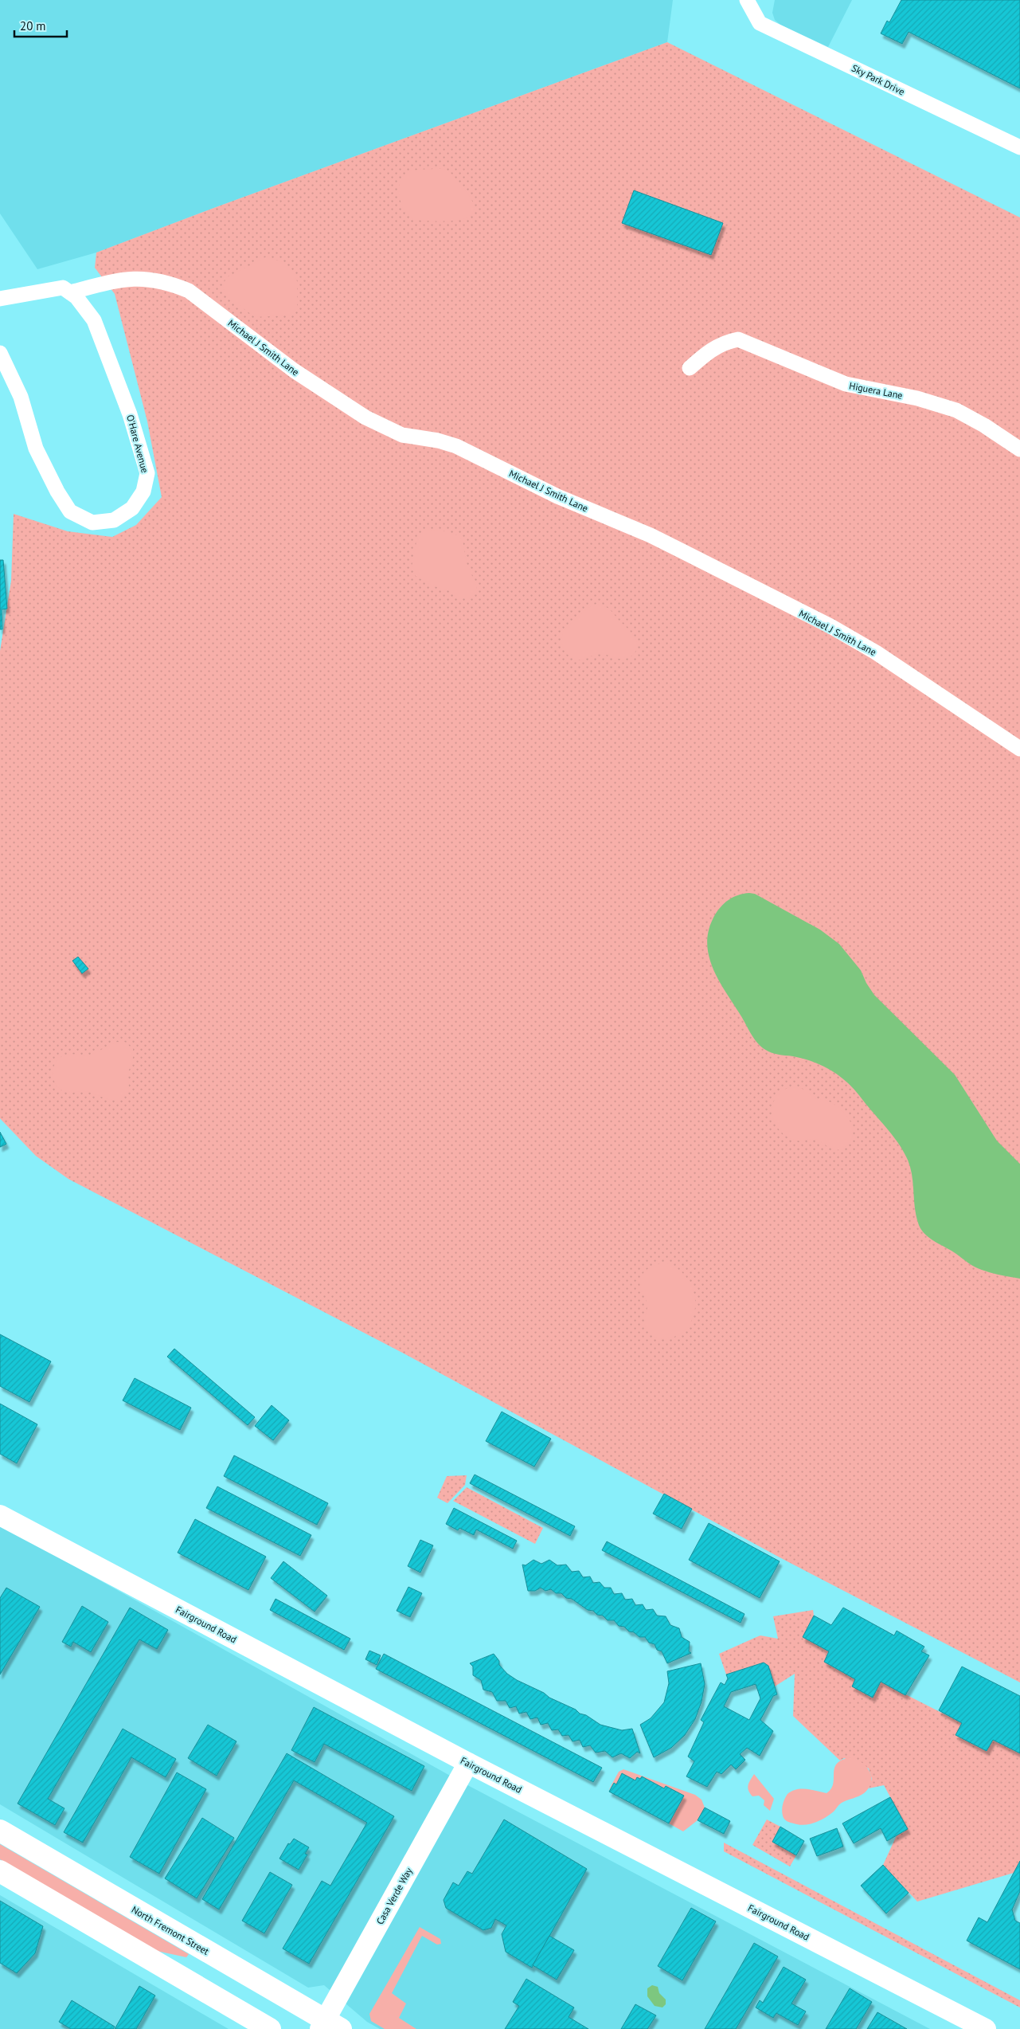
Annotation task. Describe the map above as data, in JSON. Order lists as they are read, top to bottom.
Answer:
{
  "streets": {
    "main road": ["North Fremont Street"],
    "street": [
      "Sky Park Drive",
      "Michael J Smith Lane",
      "Higuera Lane",
      "O'Hare Avenue",
      "Fairground Road",
      "Casa Verde Way"
    ]
  },
  "crossings": [
    ["Michael J Smith Lane", "O'Hare Avenue"],
    ["Fairground Road", "Casa Verde Way"],
    ["Casa Verde Way", "North Fremont Street"]
  ],
  "scale_bar": "20 m"
}
